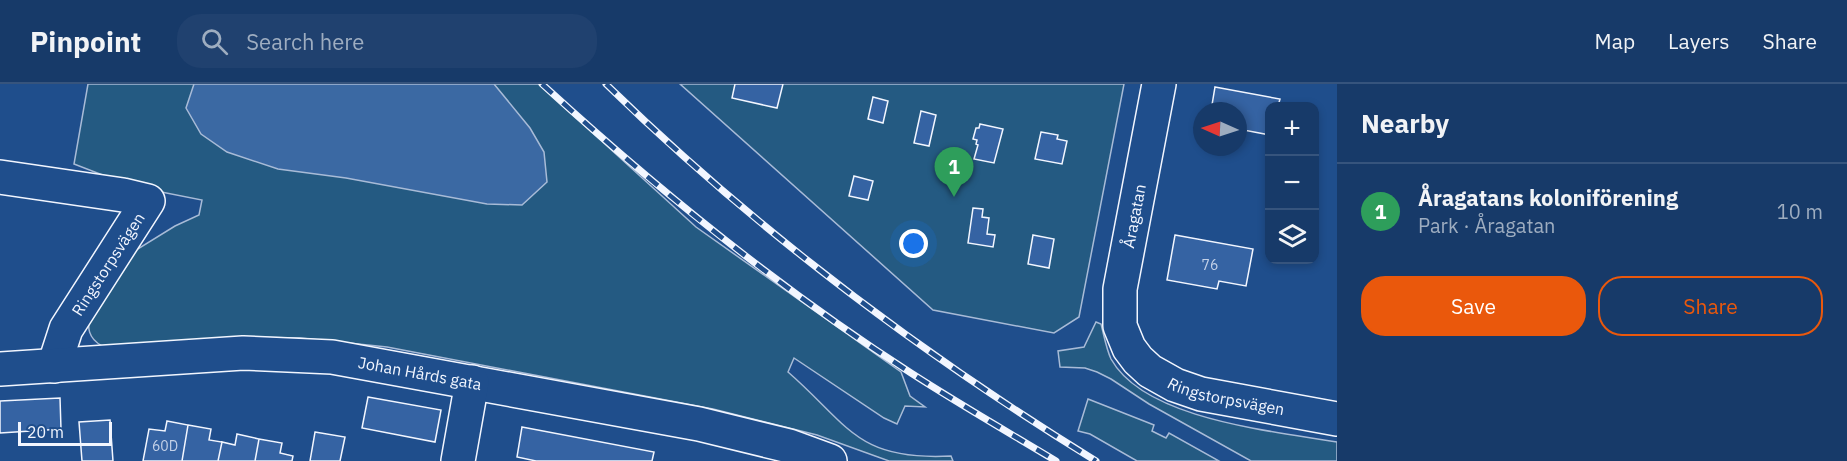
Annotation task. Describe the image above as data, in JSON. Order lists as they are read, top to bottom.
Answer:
{
  "streets": {
    "street": ["Åragatan", "Ringstorpsvägen", "Johan Hårds gata"]
  },
  "crossings": [
    ["Åragatan", "Ringstorpsvägen"],
    ["Ringstorpsvägen", "Johan Hårds gata"]
  ],
  "house_numbers": ["76", "60D"],
  "scale_bar": "20 m",
  "north": "left",
  "page": {
    "header": "Pinpoint",
    "search": "Search here",
    "nav": ["Map", "Layers", "Share"],
    "heading": "Nearby",
    "map_buttons": ["+", "−"],
    "pins": "1",
    "list": [
      {
        "mark": "1",
        "name": "Åragatans koloniförening",
        "note": "Park · Åragatan",
        "value": "10 m"
      }
    ],
    "buttons": ["Save", "Share"],
    "scale": "20 m"
  }
}
